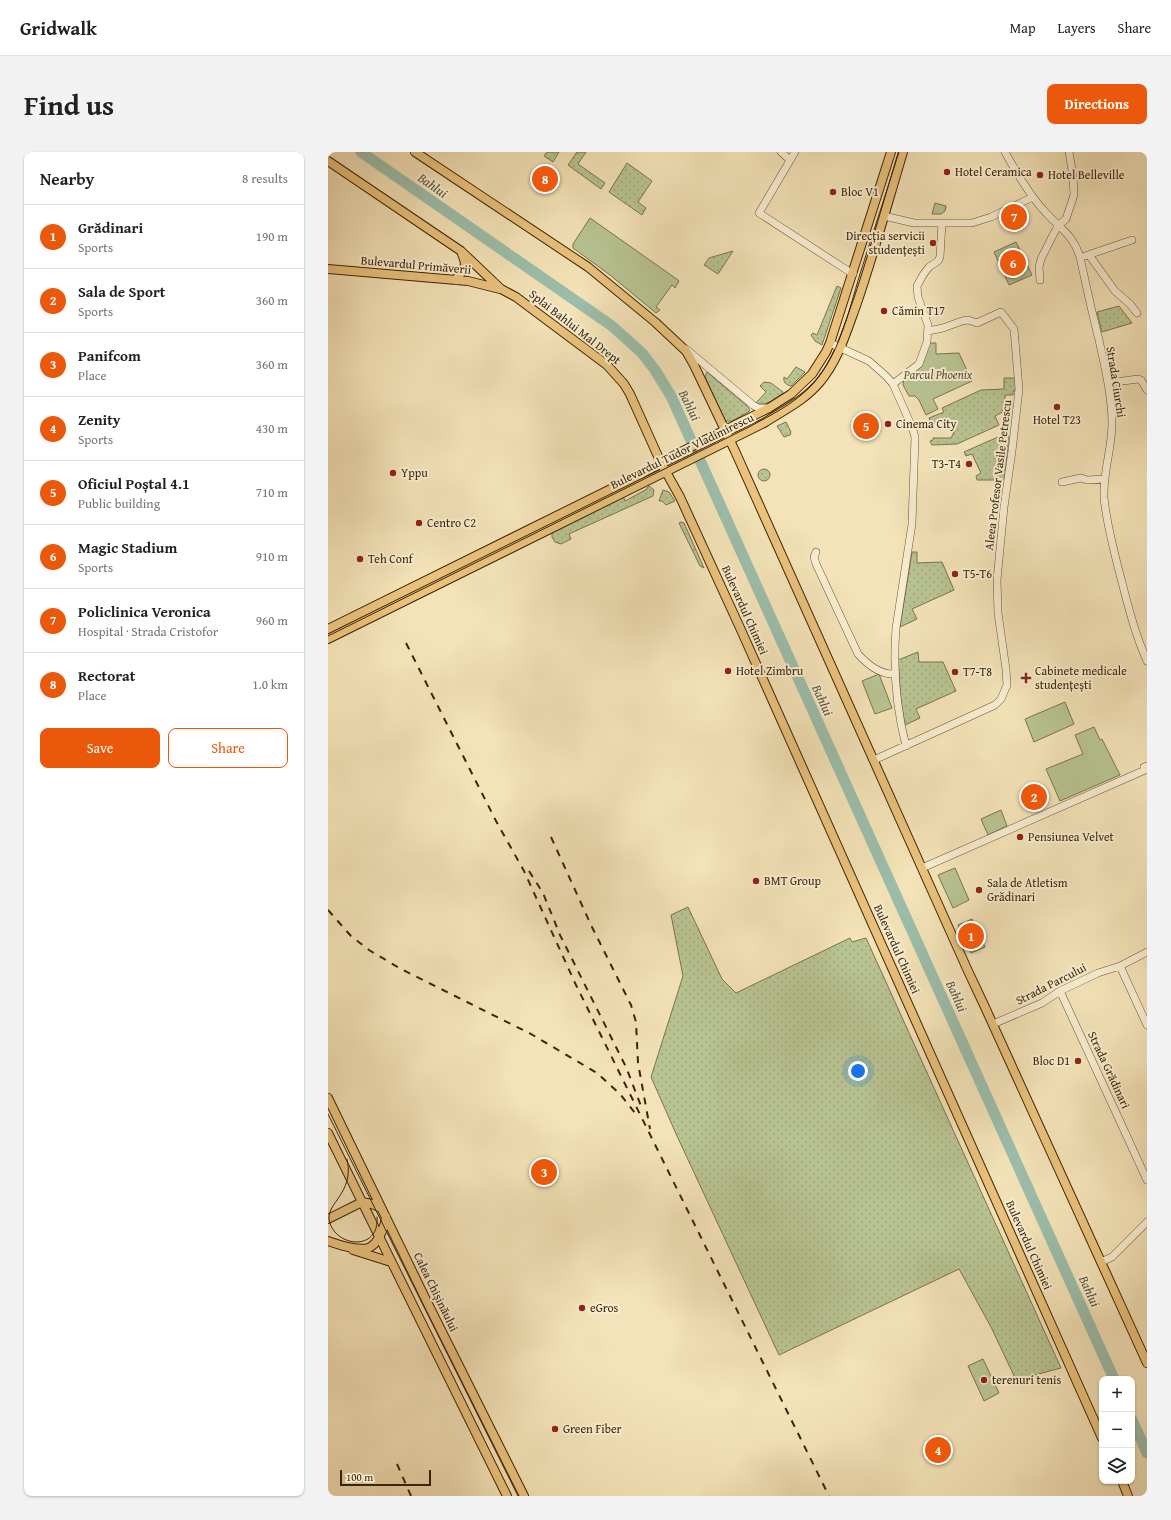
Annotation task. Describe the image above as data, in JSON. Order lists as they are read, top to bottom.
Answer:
{
  "streets": {
    "main road": [
      "Bulevardul Primăverii",
      "Splai Bahlui Mal Drept",
      "Bulevardul Tudor Vladimirescu",
      "Bulevardul Chimiei",
      "Calea Chișinăului"
    ],
    "street": [
      "Strada Ciurchi",
      "Aleea Profesor Vasile Petrescu",
      "Strada Parcului",
      "Strada Grădinari"
    ]
  },
  "crossings": [
    ["Bulevardul Primăverii", "Splai Bahlui Mal Drept"],
    ["Splai Bahlui Mal Drept", "Bulevardul Tudor Vladimirescu"],
    ["Splai Bahlui Mal Drept", "Bulevardul Chimiei"],
    ["Bulevardul Tudor Vladimirescu", "Bulevardul Chimiei"],
    ["Strada Parcului", "Strada Grădinari"]
  ],
  "water": ["Bahlui"],
  "parks": ["Parcul Phoenix"],
  "places": {
    "other": [
      "Hotel Ceramica",
      "Hotel Belleville",
      "Bloc V1",
      "Direcția servicii studențești",
      "Cămin T17",
      "Hotel T23",
      "Cinema City",
      "T3-T4",
      "Yppu",
      "Centro C2",
      "Teh Conf",
      "T5-T6",
      "Hotel Zimbru",
      "T7-T8",
      "Pensiunea Velvet",
      "BMT Group",
      "Sala de Atletism Grădinari",
      "Bloc D1",
      "eGros",
      "terenuri tenis",
      "Green Fiber"
    ],
    "health": ["Cabinete medicale studențești"]
  },
  "scale_bar": "100 m",
  "page": {
    "header": "Gridwalk",
    "nav": ["Map", "Layers", "Share"],
    "title": "Find us",
    "buttons": [
      "Directions",
      ["Save", "Share"]
    ],
    "heading": ["Nearby", "8 results"],
    "pins": [
      "8",
      "7",
      "6",
      "5",
      "2",
      "1",
      "3",
      "4"
    ],
    "list": [
      {
        "mark": "1",
        "name": "Grădinari",
        "note": "Sports",
        "value": "190 m"
      },
      {
        "mark": "2",
        "name": "Sala de Sport",
        "note": "Sports",
        "value": "360 m"
      },
      {
        "mark": "3",
        "name": "Panifcom",
        "note": "Place",
        "value": "360 m"
      },
      {
        "mark": "4",
        "name": "Zenity",
        "note": "Sports",
        "value": "430 m"
      },
      {
        "mark": "5",
        "name": "Oficiul Poștal 4.1",
        "note": "Public building",
        "value": "710 m"
      },
      {
        "mark": "6",
        "name": "Magic Stadium",
        "note": "Sports",
        "value": "910 m"
      },
      {
        "mark": "7",
        "name": "Policlinica Veronica",
        "note": "Hospital · Strada Cristofor",
        "value": "960 m"
      },
      {
        "mark": "8",
        "name": "Rectorat",
        "note": "Place",
        "value": "1.0 km"
      }
    ],
    "map_buttons": ["+", "−"],
    "scale": "100 m"
  }
}
